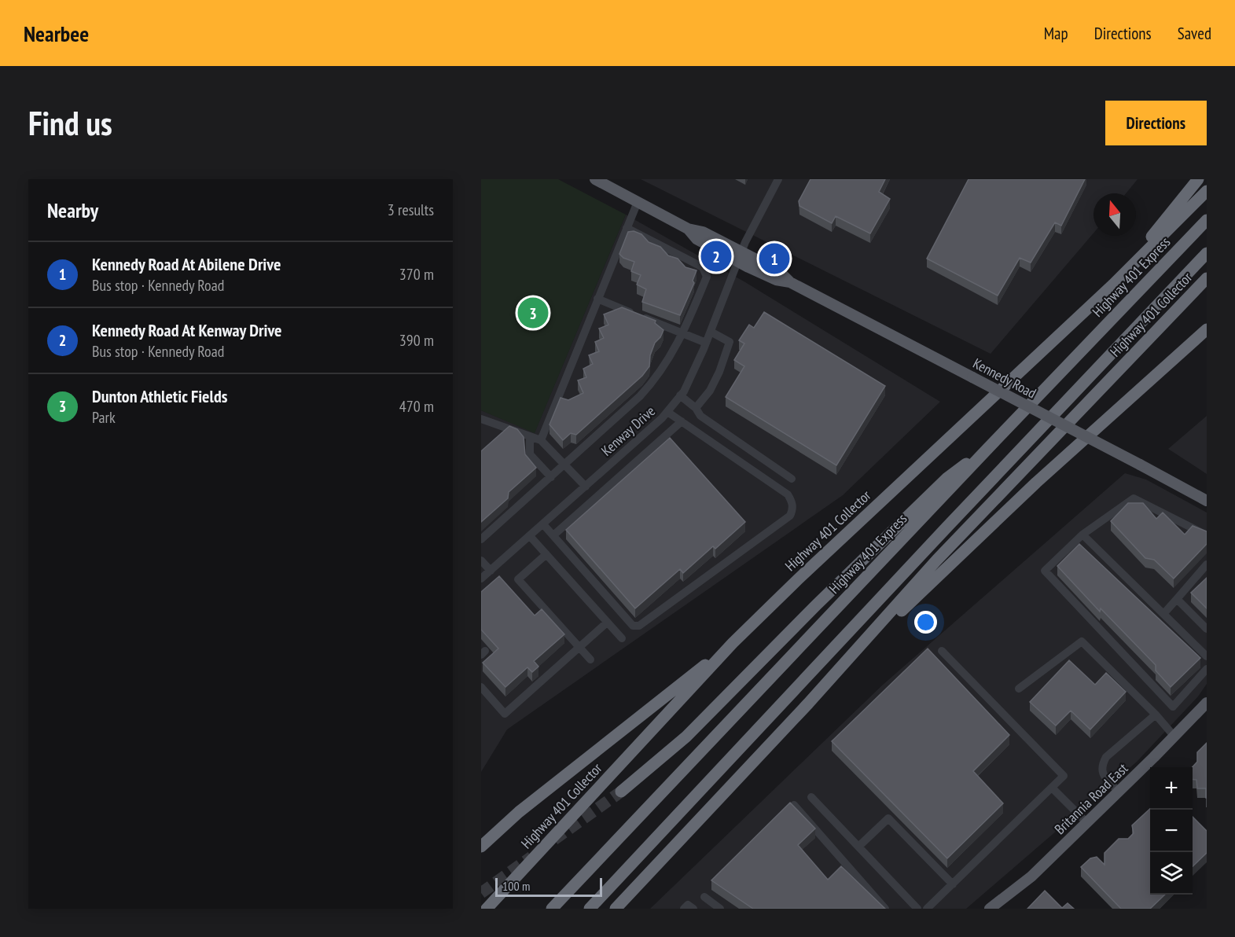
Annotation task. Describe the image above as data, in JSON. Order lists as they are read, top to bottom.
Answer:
{
  "streets": {
    "highway": ["Highway 401 Express", "Highway 401 Collector"],
    "main road": ["Kennedy Road", "Britannia Road East"],
    "street": ["Kenway Drive"]
  },
  "crossings": [
    ["Kennedy Road", "Kenway Drive"]
  ],
  "scale_bar": "100 m",
  "north": "top",
  "page": {
    "header": "Nearbee",
    "nav": ["Map", "Directions", "Saved"],
    "buttons": "Directions",
    "title": "Find us",
    "heading": ["Nearby", "3 results"],
    "pins": ["2", "1", "3"],
    "list": [
      {
        "mark": "1",
        "name": "Kennedy Road At Abilene Drive",
        "note": "Bus stop · Kennedy Road",
        "value": "370 m"
      },
      {
        "mark": "2",
        "name": "Kennedy Road At Kenway Drive",
        "note": "Bus stop · Kennedy Road",
        "value": "390 m"
      },
      {
        "mark": "3",
        "name": "Dunton Athletic Fields",
        "note": "Park",
        "value": "470 m"
      }
    ],
    "map_buttons": ["+", "−"],
    "scale": "100 m"
  }
}
